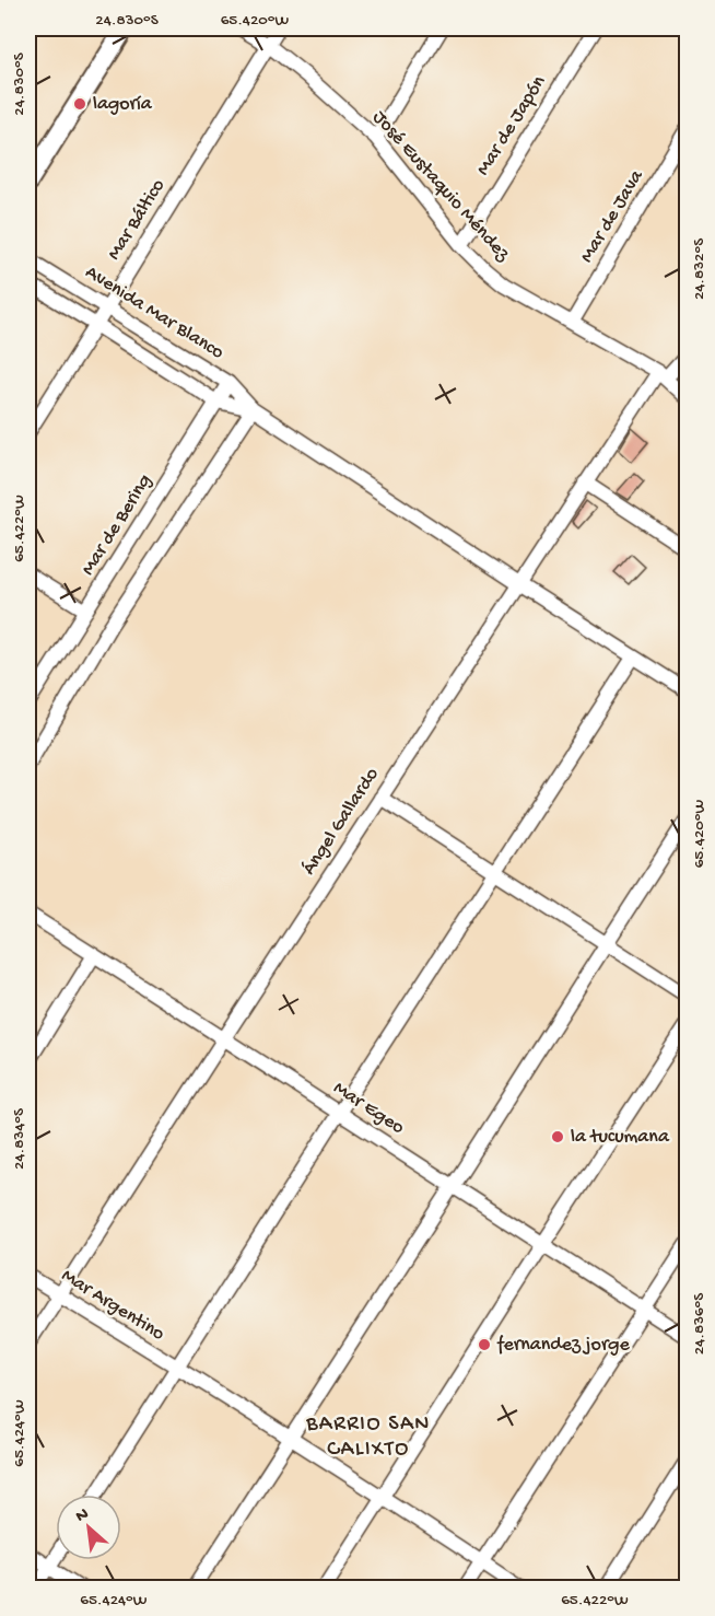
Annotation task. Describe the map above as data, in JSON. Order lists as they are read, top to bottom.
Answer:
{
  "streets": {
    "street": [
      "Mar de Japón",
      "José Eustaquio Méndez",
      "Mar de Java",
      "Mar Báltico",
      "Avenida Mar Blanco",
      "Mar de Bering",
      "Ángel Gallardo",
      "Mar Egeo",
      "Mar Argentino"
    ]
  },
  "crossings": [
    ["Mar de Japón", "José Eustaquio Méndez"],
    ["José Eustaquio Méndez", "Mar de Java"],
    ["José Eustaquio Méndez", "Mar Báltico"],
    ["José Eustaquio Méndez", "Ángel Gallardo"],
    ["Mar Báltico", "Avenida Mar Blanco"],
    ["Avenida Mar Blanco", "Mar de Bering"],
    ["Ángel Gallardo", "Mar Egeo"],
    ["Ángel Gallardo", "Mar Argentino"]
  ],
  "districts": ["BARRIO SAN CALIXTO"],
  "places": ["lagoría", "la tucumana", "fernandez jorge"],
  "north": "top left",
  "coordinates": [
    "24.830°S",
    "65.420°W",
    "24.832°S",
    "65.422°W",
    "24.834°S",
    "24.836°S",
    "65.424°W"
  ]
}
